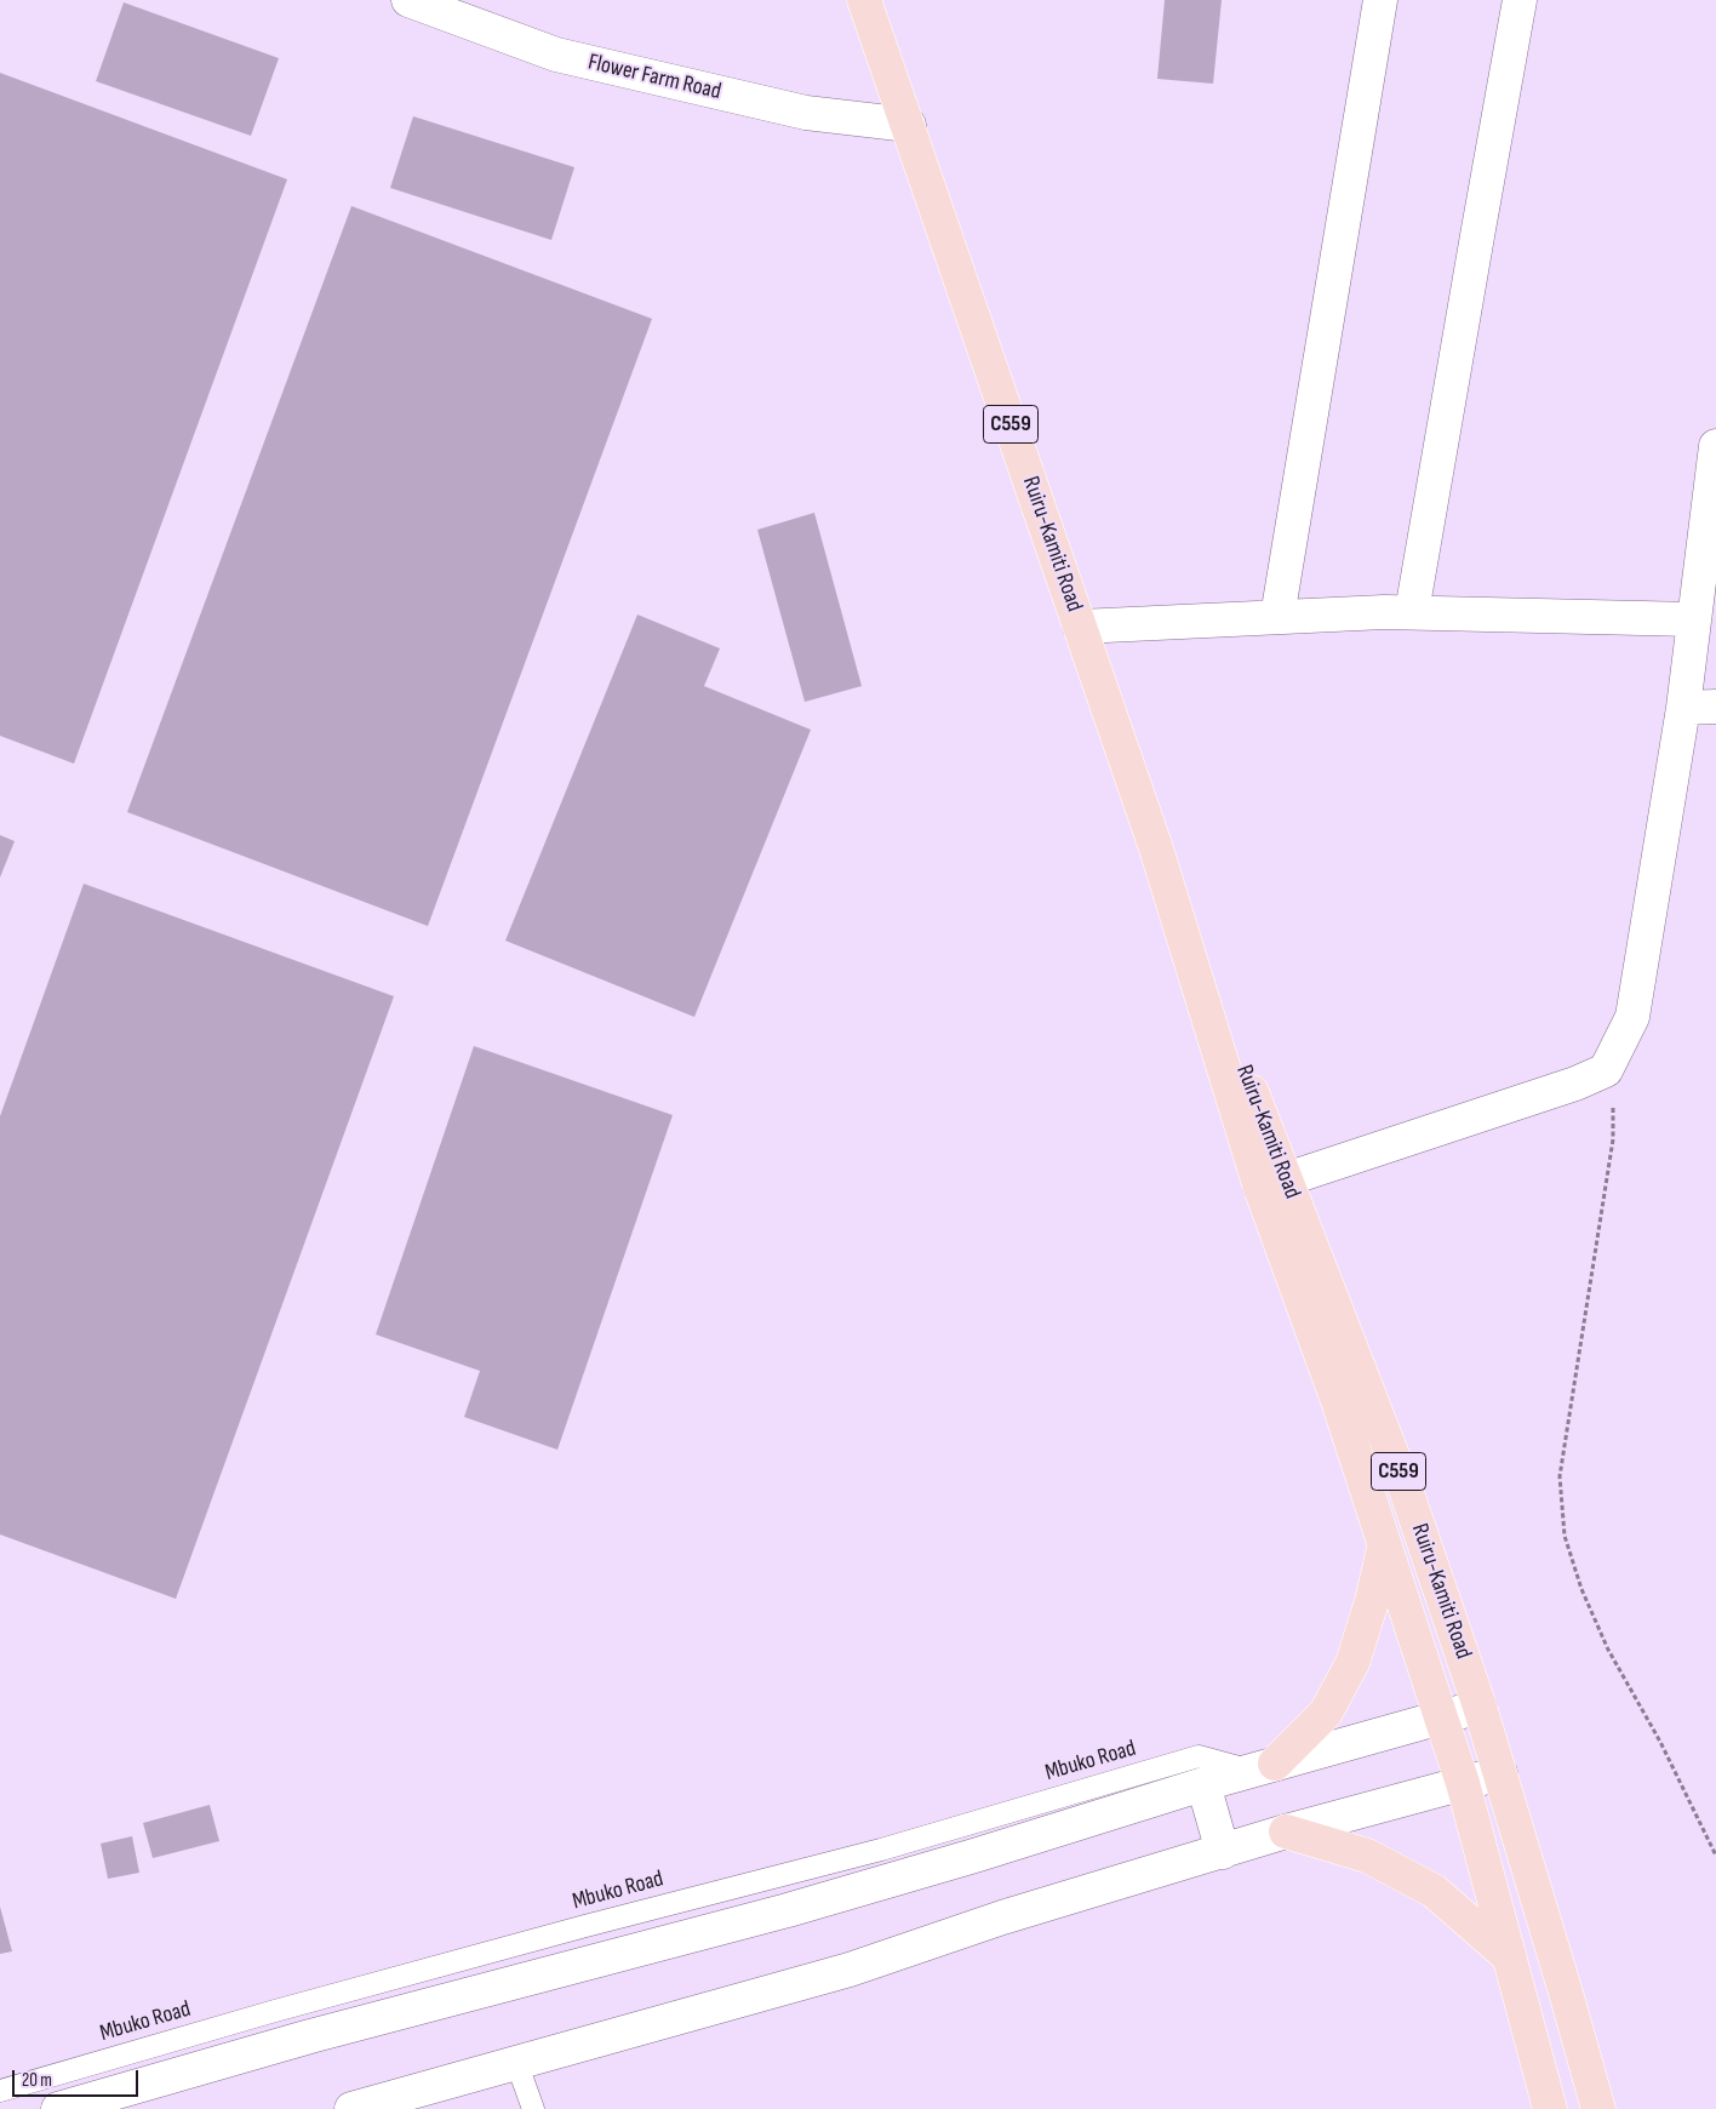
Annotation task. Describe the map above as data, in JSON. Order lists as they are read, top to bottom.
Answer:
{
  "streets": {
    "main road": ["C559", "Ruiru-Kamiti Road"],
    "street": ["Flower Farm Road"],
    "lane": ["Mbuko Road"]
  },
  "crossings": [
    ["Flower Farm Road", "Ruiru-Kamiti Road"]
  ],
  "scale_bar": "20 m"
}
